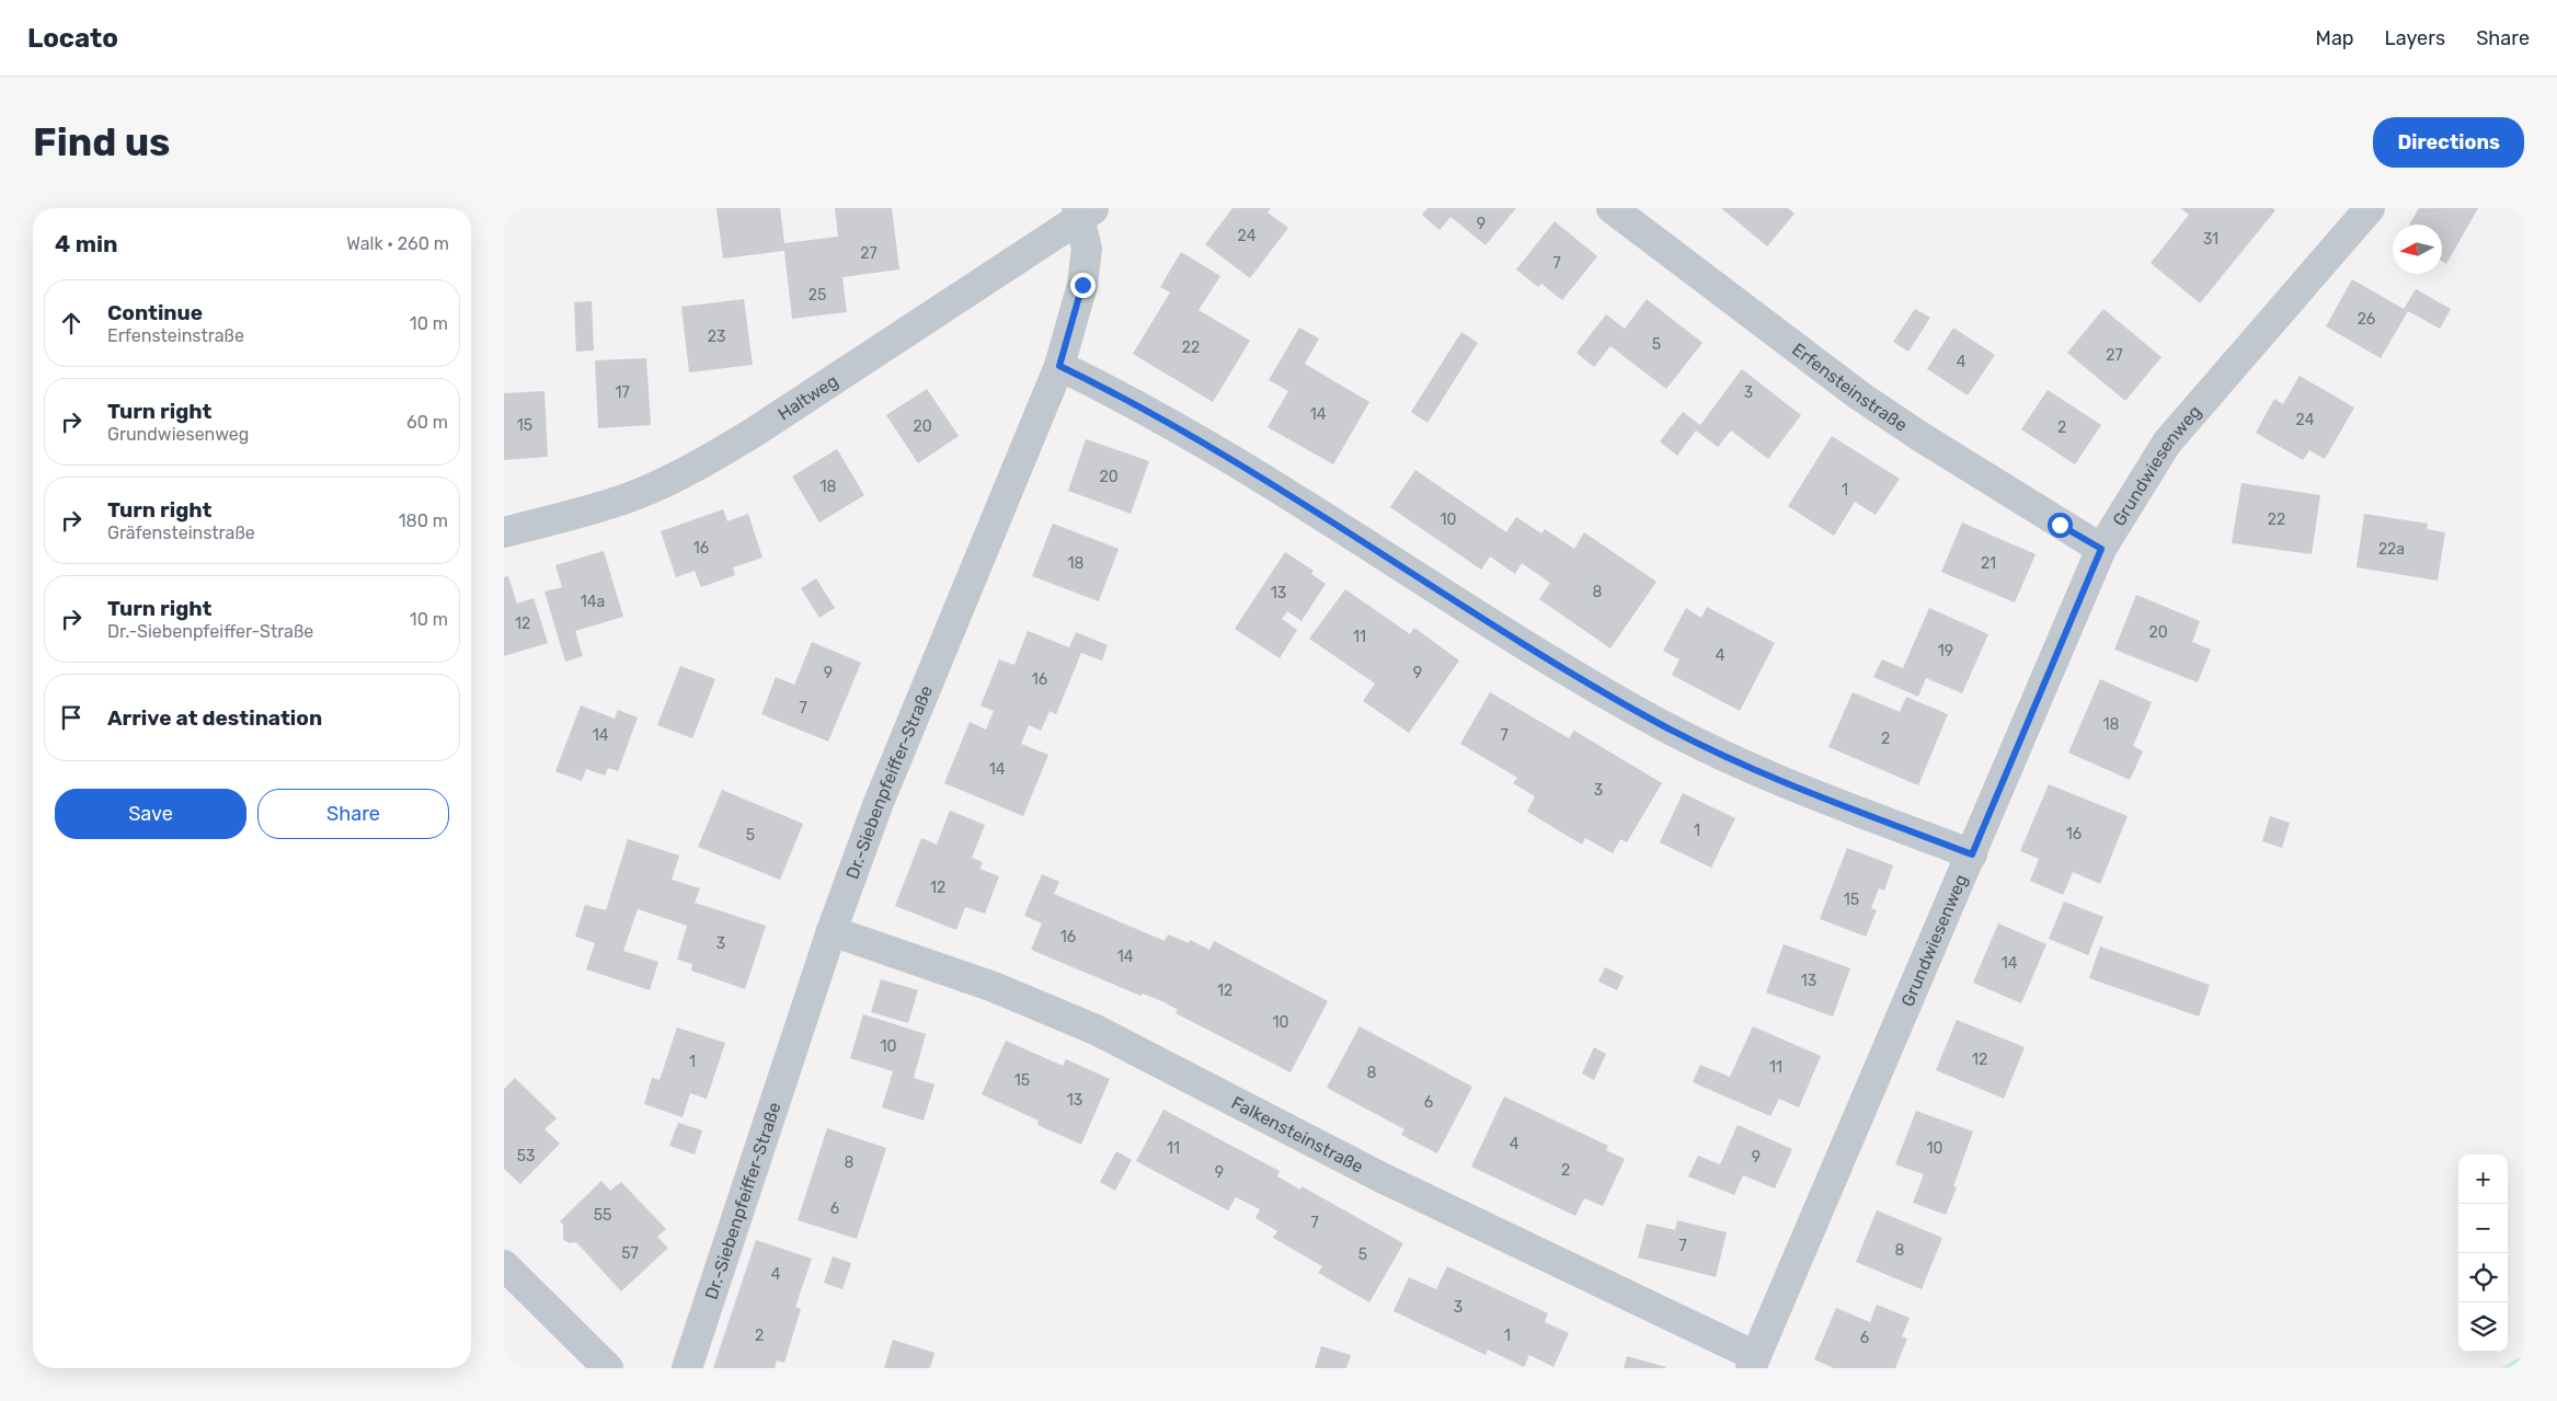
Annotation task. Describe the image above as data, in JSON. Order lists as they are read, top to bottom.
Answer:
{
  "streets": {
    "street": [
      "Erfensteinstraße",
      "Haltweg",
      "Grundwiesenweg",
      "Dr.-Siebenpfeiffer-Straße",
      "Falkensteinstraße"
    ]
  },
  "crossings": [
    ["Erfensteinstraße", "Grundwiesenweg"],
    ["Haltweg", "Dr.-Siebenpfeiffer-Straße"],
    ["Grundwiesenweg", "Falkensteinstraße"],
    ["Dr.-Siebenpfeiffer-Straße", "Falkensteinstraße"]
  ],
  "house_numbers": [
    "9",
    "24",
    "31",
    "27",
    "7",
    "25",
    "26",
    "23",
    "5",
    "22",
    "27",
    "4",
    "17",
    "3",
    "14",
    "24",
    "15",
    "20",
    "2",
    "20",
    "18",
    "1",
    "10",
    "22",
    "16",
    "22a",
    "18",
    "21",
    "8",
    "13",
    "14a",
    "12",
    "20",
    "11",
    "19",
    "4",
    "9",
    "9",
    "16",
    "7",
    "18",
    "14",
    "7",
    "2",
    "14",
    "3",
    "1",
    "16",
    "5",
    "12",
    "15",
    "16",
    "3",
    "14",
    "14",
    "13",
    "12",
    "10",
    "10",
    "12",
    "1",
    "11",
    "8",
    "15",
    "13",
    "6",
    "4",
    "11",
    "10",
    "53",
    "9",
    "8",
    "2",
    "9",
    "6",
    "55",
    "7",
    "7",
    "8",
    "57",
    "5",
    "4",
    "3",
    "2",
    "1",
    "6"
  ],
  "north": "left",
  "page": {
    "header": "Locato",
    "nav": ["Map", "Layers", "Share"],
    "buttons": [
      "Directions",
      ["Save", "Share"]
    ],
    "title": "Find us",
    "heading": ["4 min", "Walk · 260 m"],
    "list": [
      ["Continue", "Erfensteinstraße", "10 m"],
      ["Turn right", "Grundwiesenweg", "60 m"],
      ["Turn right", "Gräfensteinstraße", "180 m"],
      ["Turn right", "Dr.-Siebenpfeiffer-Straße", "10 m"],
      "Arrive at destination"
    ],
    "map_buttons": ["+", "−"]
  }
}
